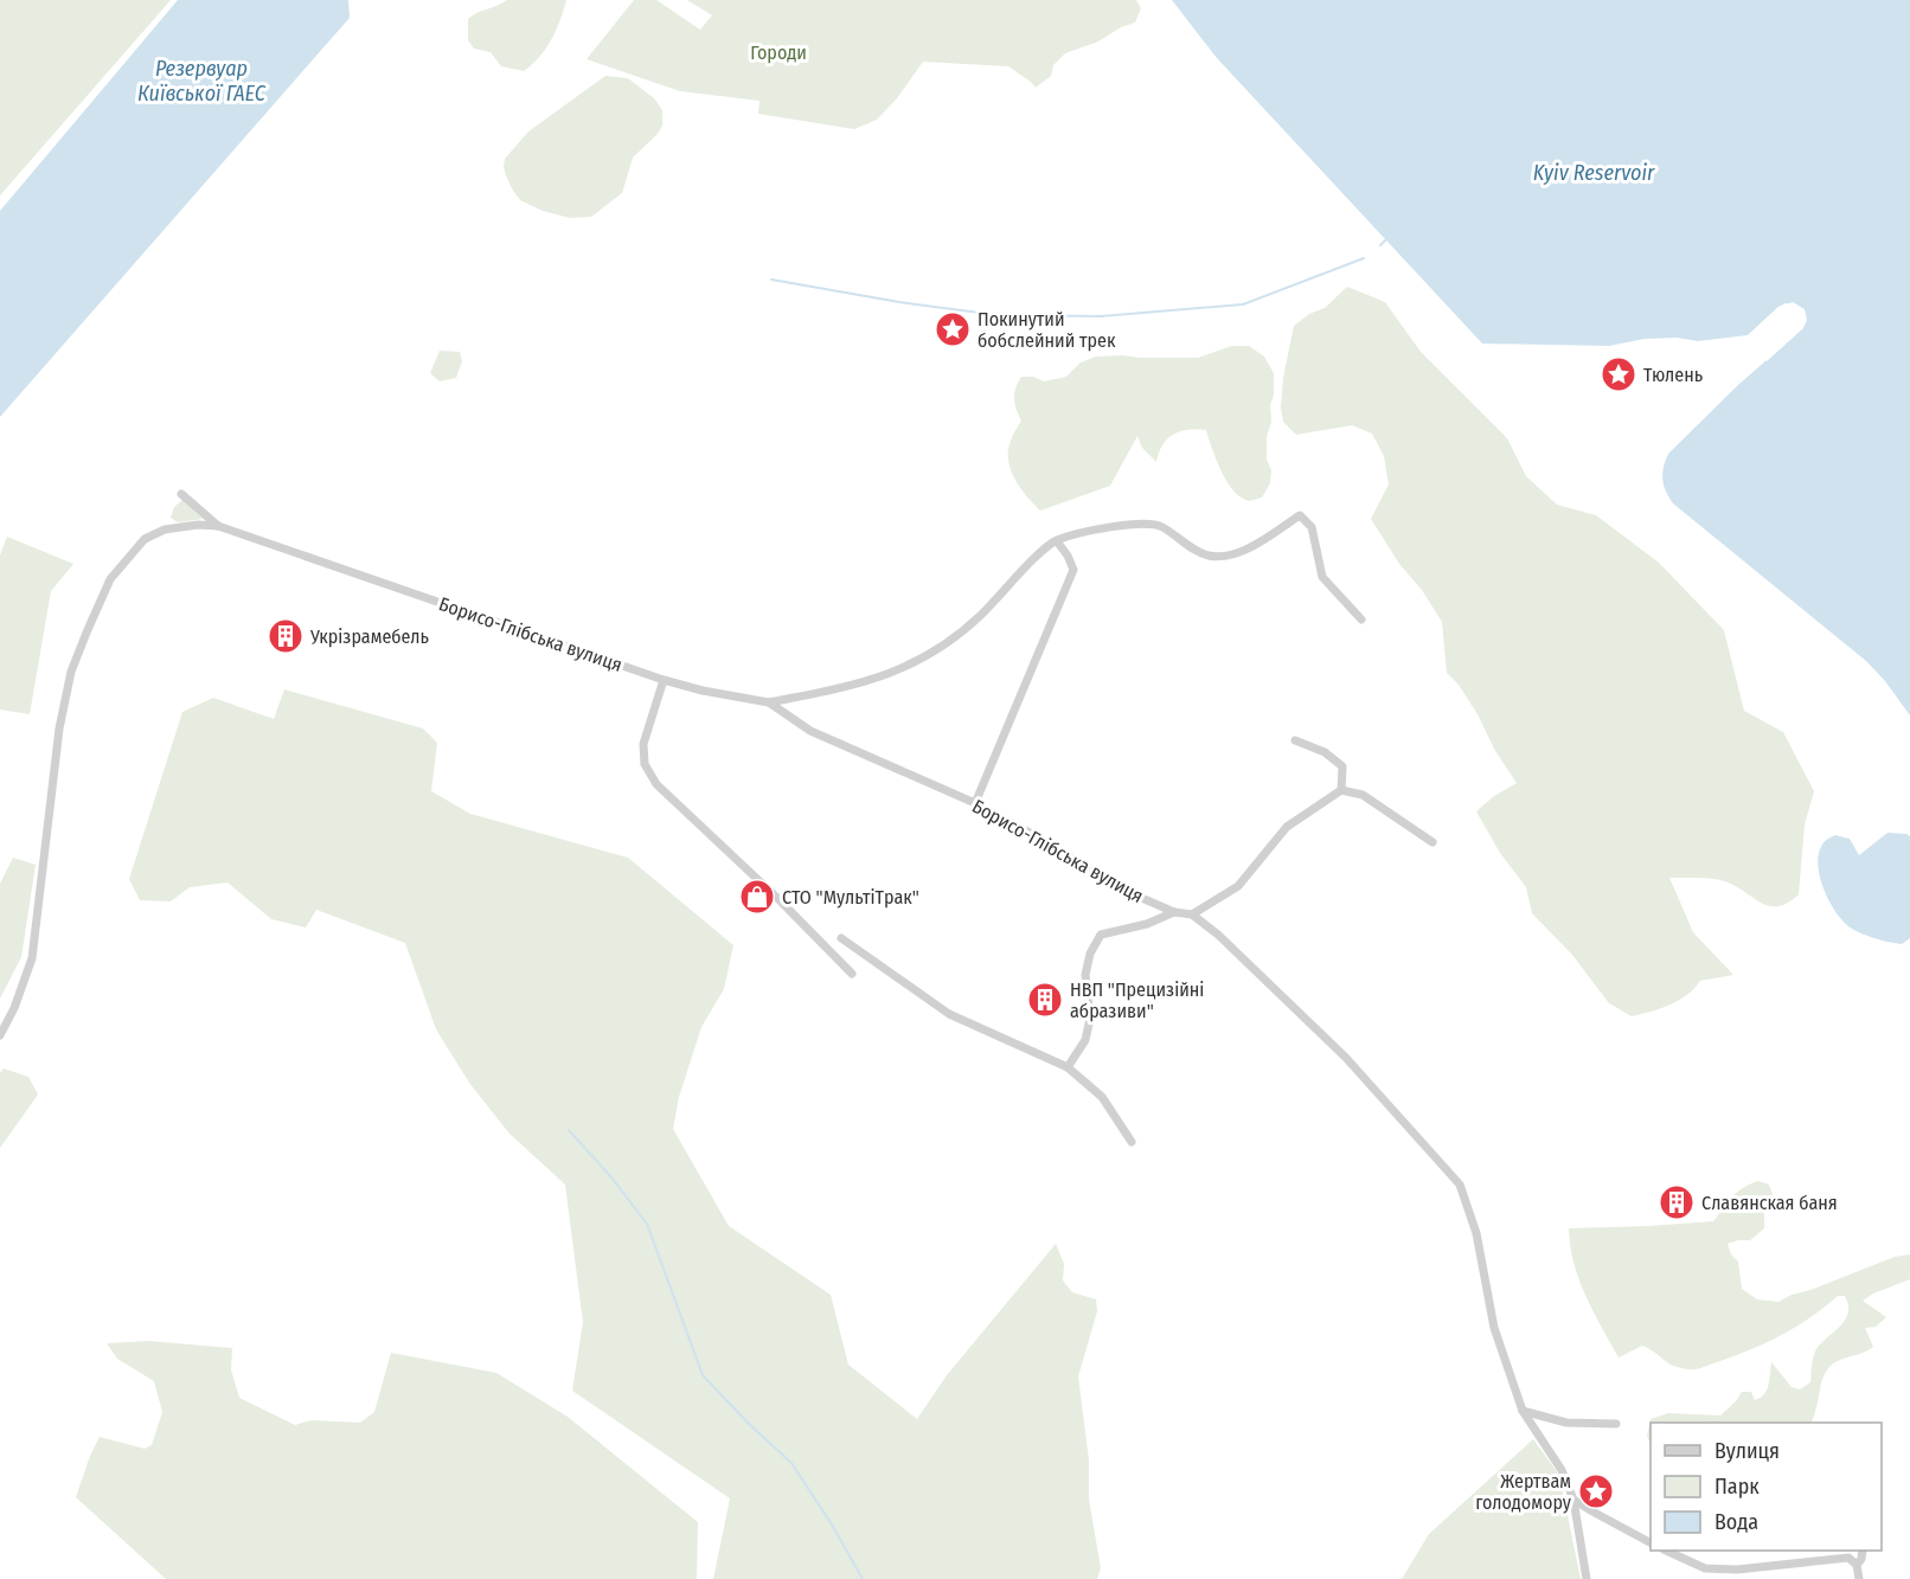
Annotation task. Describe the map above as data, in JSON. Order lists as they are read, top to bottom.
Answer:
{
  "streets": {
    "street": ["Борисо-Глібська вулиця"]
  },
  "water": ["Резервуар Київської ГАЕС", "Kyiv Reservoir"],
  "parks": ["Городи"],
  "places": {
    "place": ["Покинутий бобслейний трек", "Тюлень", "Жертвам голодомору"],
    "building": ["Укрізрамебель", "НВП \"Прецизійні абразиви\"", "Славянская баня"],
    "shop": ["СТО \"МультіТрак\""]
  },
  "legend": ["Вулиця", "Парк", "Вода"]
}
